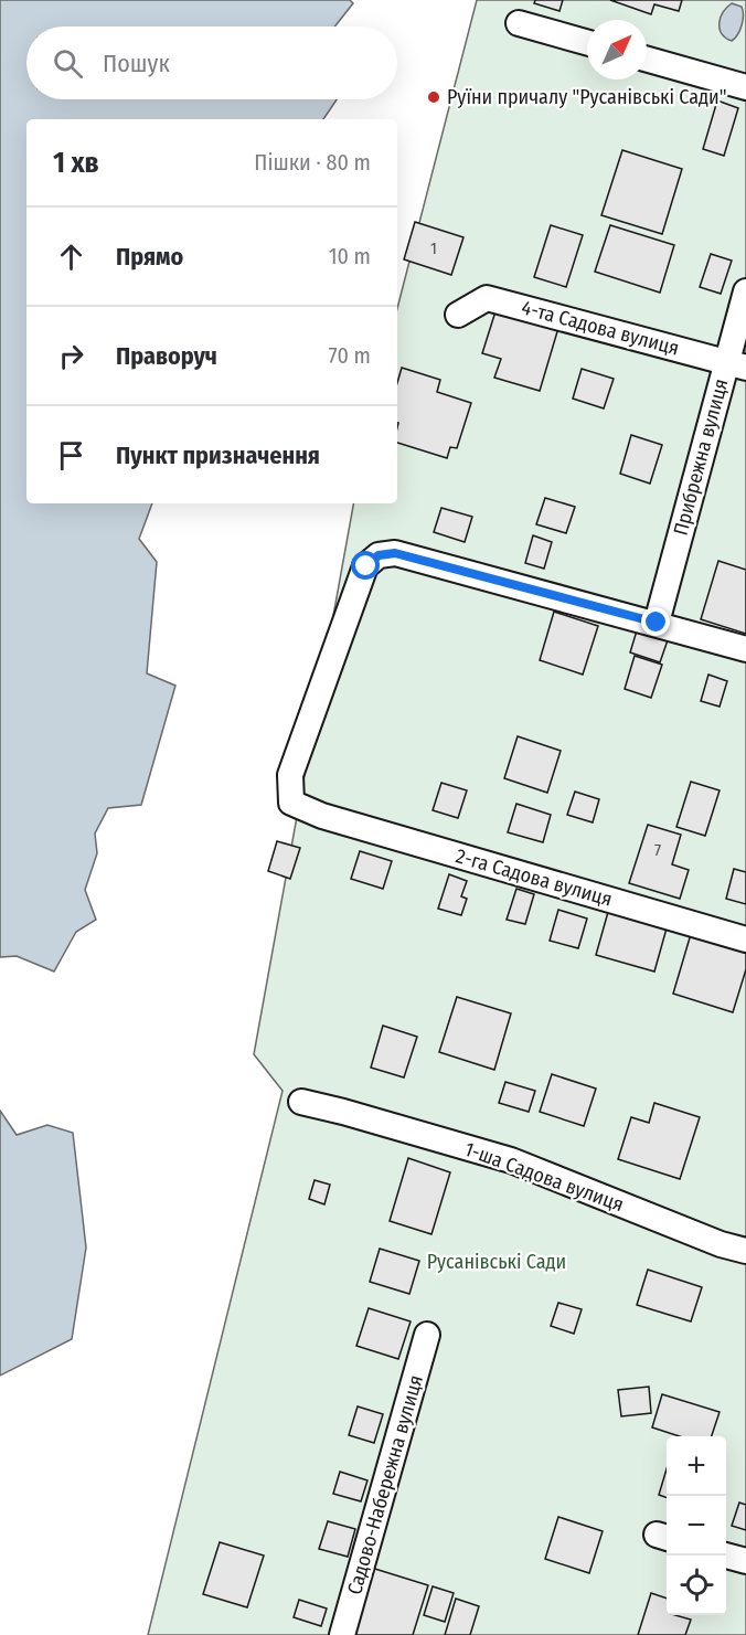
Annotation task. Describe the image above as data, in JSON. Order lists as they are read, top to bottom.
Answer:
{
  "streets": {
    "street": [
      "4-та Садова вулиця",
      "Прибрежна вулиця",
      "2-га Садова вулиця",
      "1-ша Садова вулиця",
      "Садово-Набережна вулиця"
    ]
  },
  "crossings": [
    ["4-та Садова вулиця", "Прибрежна вулиця"],
    ["Прибрежна вулиця", "2-га Садова вулиця"]
  ],
  "parks": ["Русанівські Сади"],
  "places": ["Руїни причалу \"Русанівські Сади\""],
  "house_numbers": ["1", "7"],
  "north": "top right",
  "page": {
    "search": "Пошук",
    "heading": ["1 хв", "Пішки · 80 m"],
    "list": [
      ["Прямо", "10 m"],
      ["Праворуч", "70 m"],
      "Пункт призначення"
    ],
    "map_buttons": ["+", "−"]
  }
}
